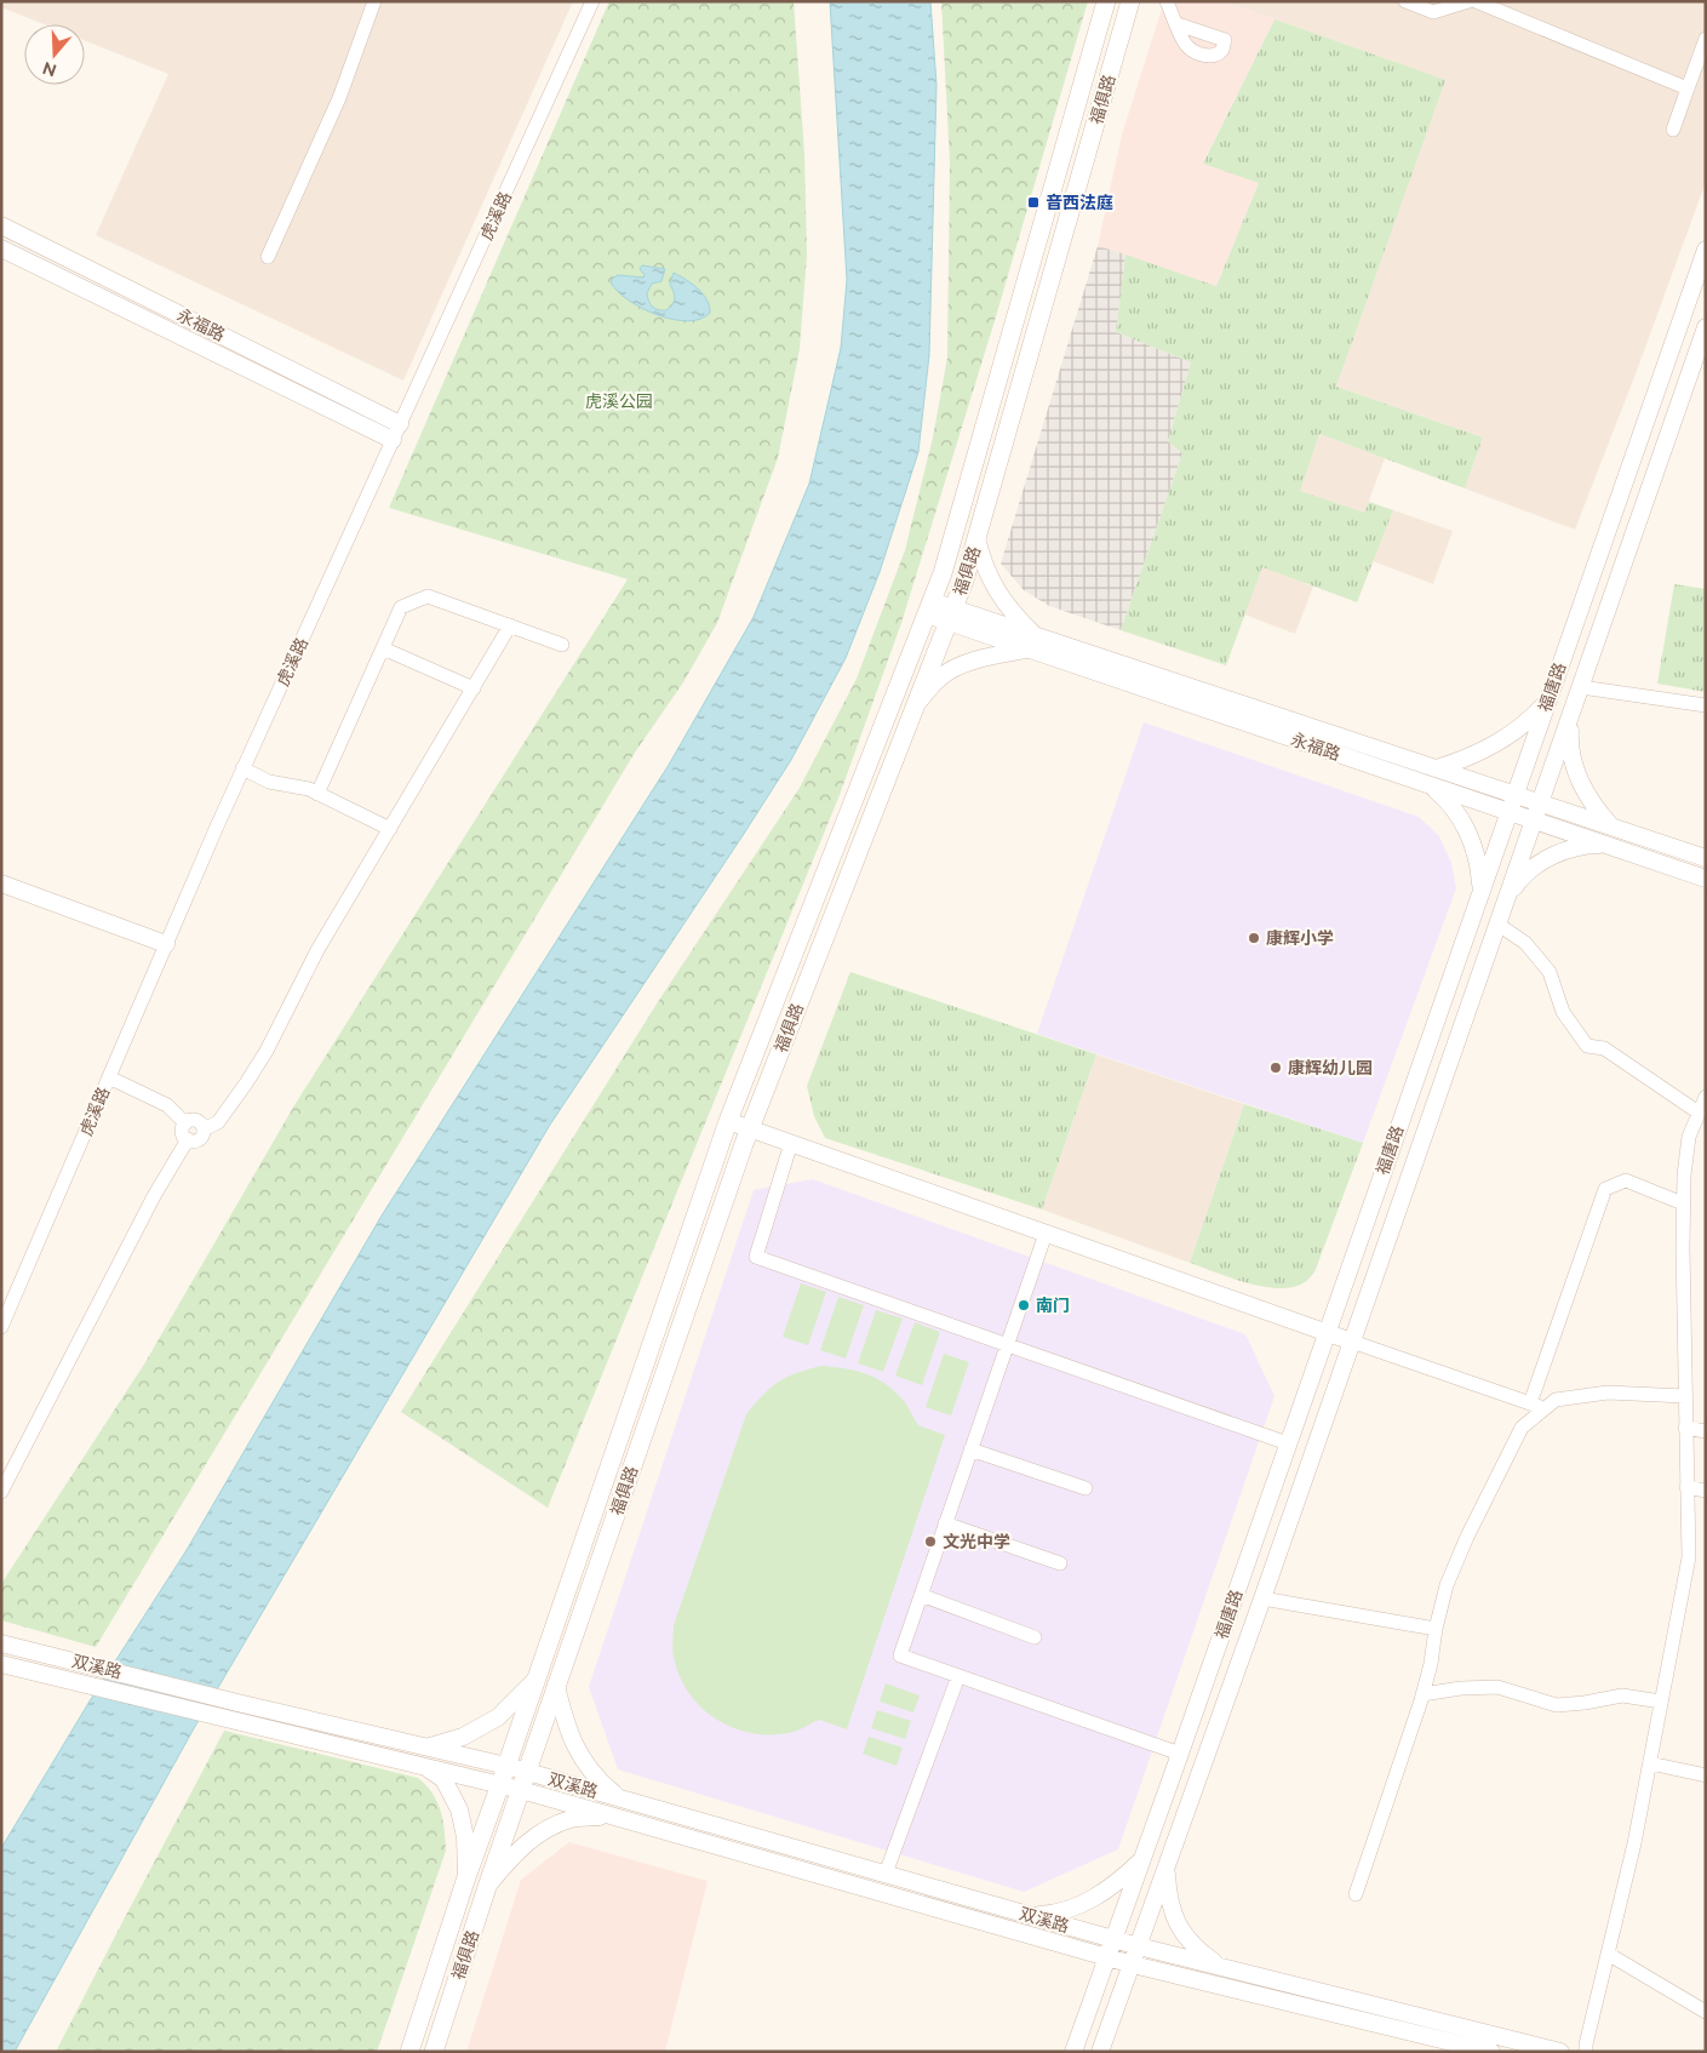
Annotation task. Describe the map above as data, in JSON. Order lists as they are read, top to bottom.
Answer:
{
  "streets": {
    "main road": ["福俱路"],
    "street": [
      "虎溪路",
      "永福路",
      "福唐路",
      "双溪路"
    ]
  },
  "crossings": [
    ["福俱路", "永福路"],
    ["福俱路", "双溪路"],
    ["虎溪路", "永福路"],
    ["永福路", "福唐路"],
    ["福唐路", "双溪路"]
  ],
  "parks": ["虎溪公园"],
  "places": {
    "transit": ["音西法庭"],
    "other": [
      "康辉小学",
      "康辉幼儿园",
      "南门",
      "文光中学"
    ]
  },
  "north": "bottom"
}
